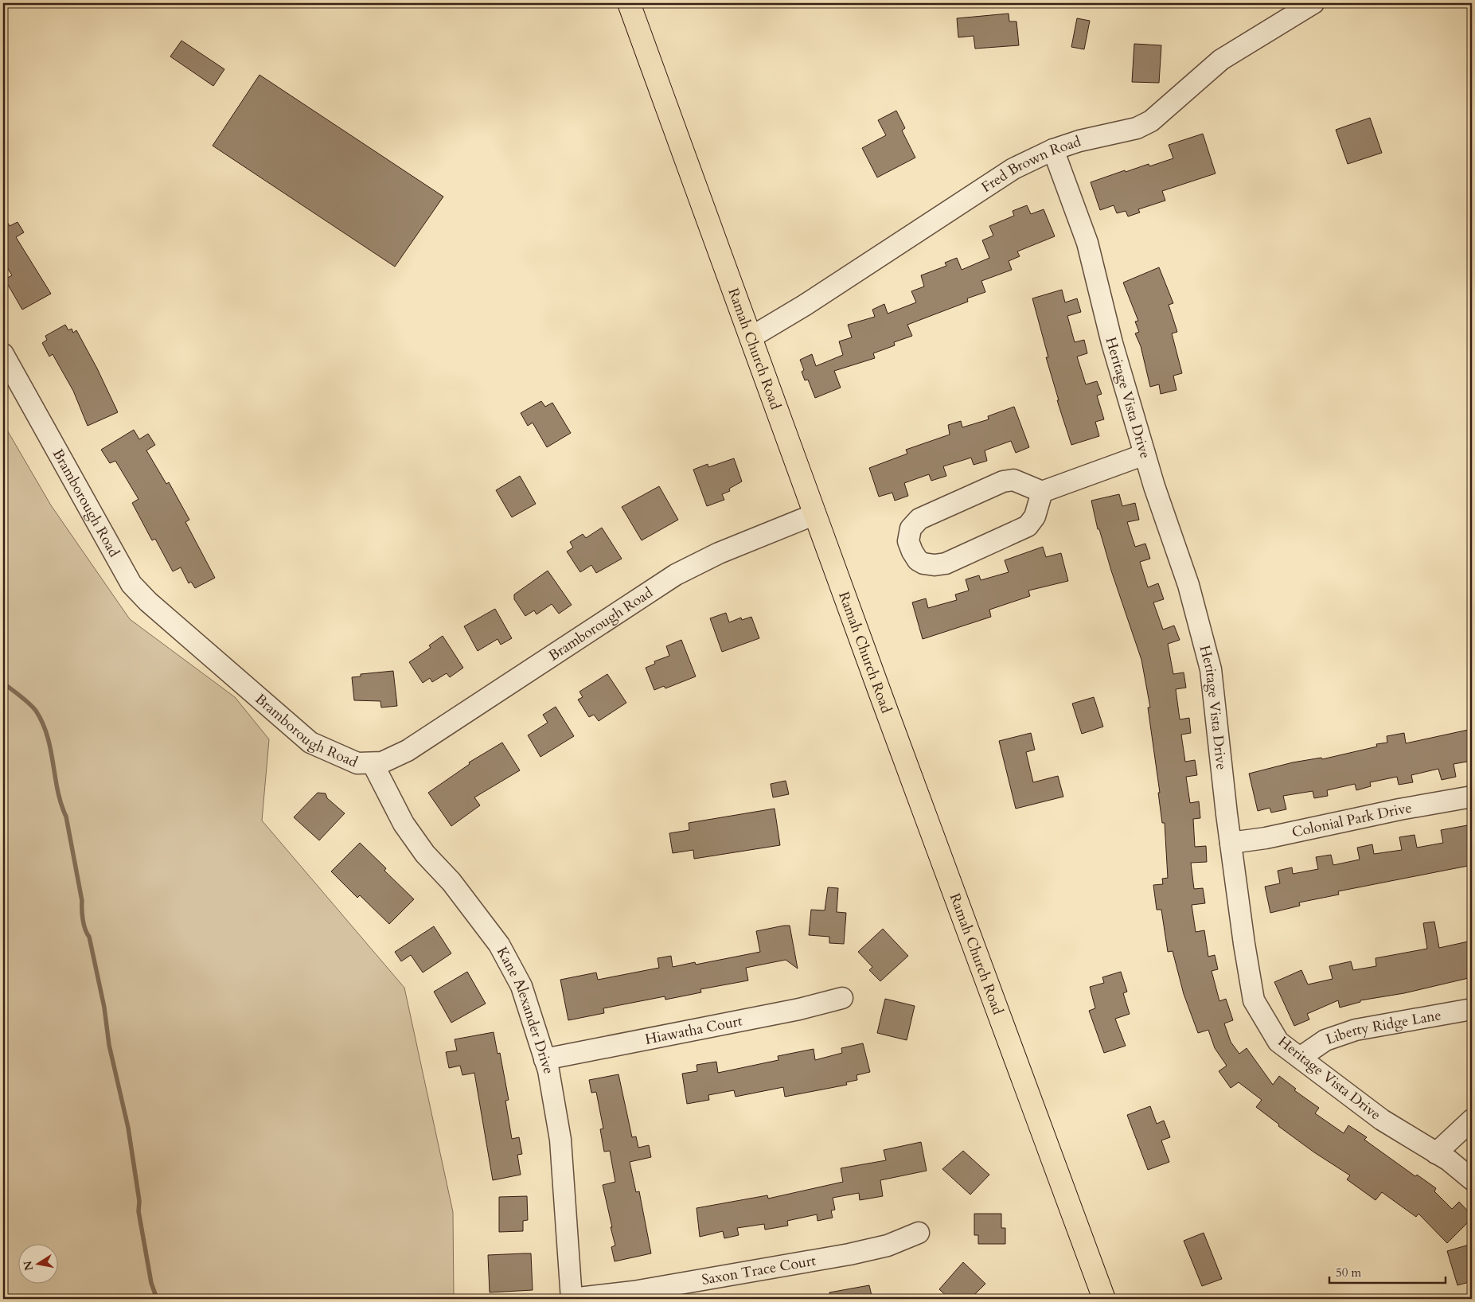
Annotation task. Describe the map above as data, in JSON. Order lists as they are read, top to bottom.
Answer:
{
  "streets": {
    "main road": ["Ramah Church Road"],
    "street": [
      "Fred Brown Road",
      "Heritage Vista Drive",
      "Bramborough Road",
      "Colonial Park Drive",
      "Kane Alexander Drive",
      "Liberty Ridge Lane",
      "Hiawatha Court",
      "Saxon Trace Court"
    ]
  },
  "crossings": [
    ["Fred Brown Road", "Ramah Church Road"],
    ["Fred Brown Road", "Heritage Vista Drive"],
    ["Ramah Church Road", "Bramborough Road"],
    ["Heritage Vista Drive", "Colonial Park Drive"],
    ["Heritage Vista Drive", "Liberty Ridge Lane"],
    ["Bramborough Road", "Kane Alexander Drive"],
    ["Kane Alexander Drive", "Hiawatha Court"],
    ["Kane Alexander Drive", "Saxon Trace Court"]
  ],
  "scale_bar": "50 m",
  "north": "left"
}
